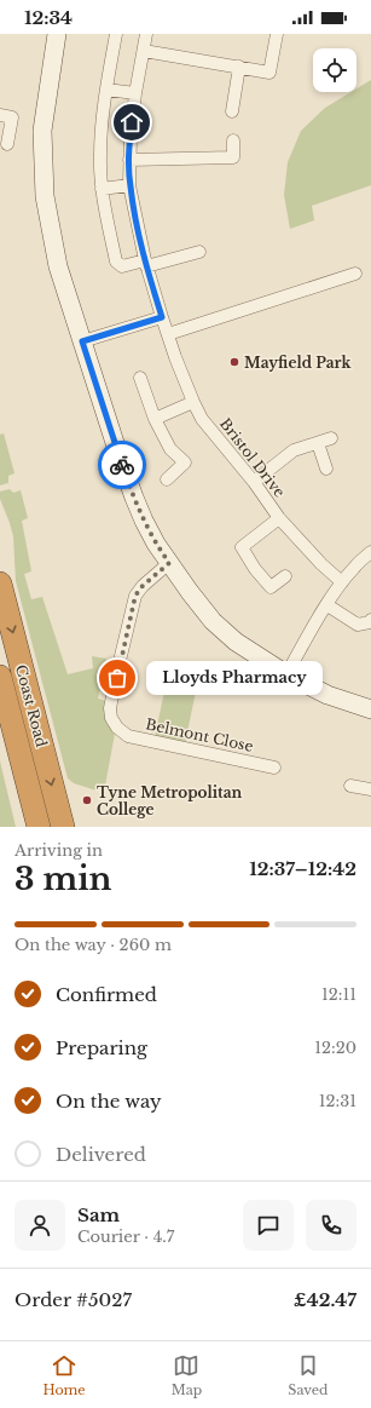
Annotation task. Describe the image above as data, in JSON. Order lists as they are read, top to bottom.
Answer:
{
  "streets": {
    "highway": ["Coast Road"],
    "street": ["Bristol Drive", "Belmont Close"]
  },
  "places": ["Mayfield Park", "Lloyds Pharmacy", "Tyne Metropolitan College"],
  "page": {
    "status": "12:34",
    "bubble": "Lloyds Pharmacy",
    "heading": ["3 min", "Arriving in", "12:37–12:42"],
    "panel": [
      "Sam",
      "Courier · 4.7",
      "Order #5027",
      "£42.47"
    ],
    "bar": "On the way · 260 m",
    "list": [
      ["Confirmed", "12:11"],
      ["Preparing", "12:20"],
      ["On the way", "12:31"],
      "Delivered"
    ],
    "tabs": ["Home", "Map", "Saved"]
  }
}
